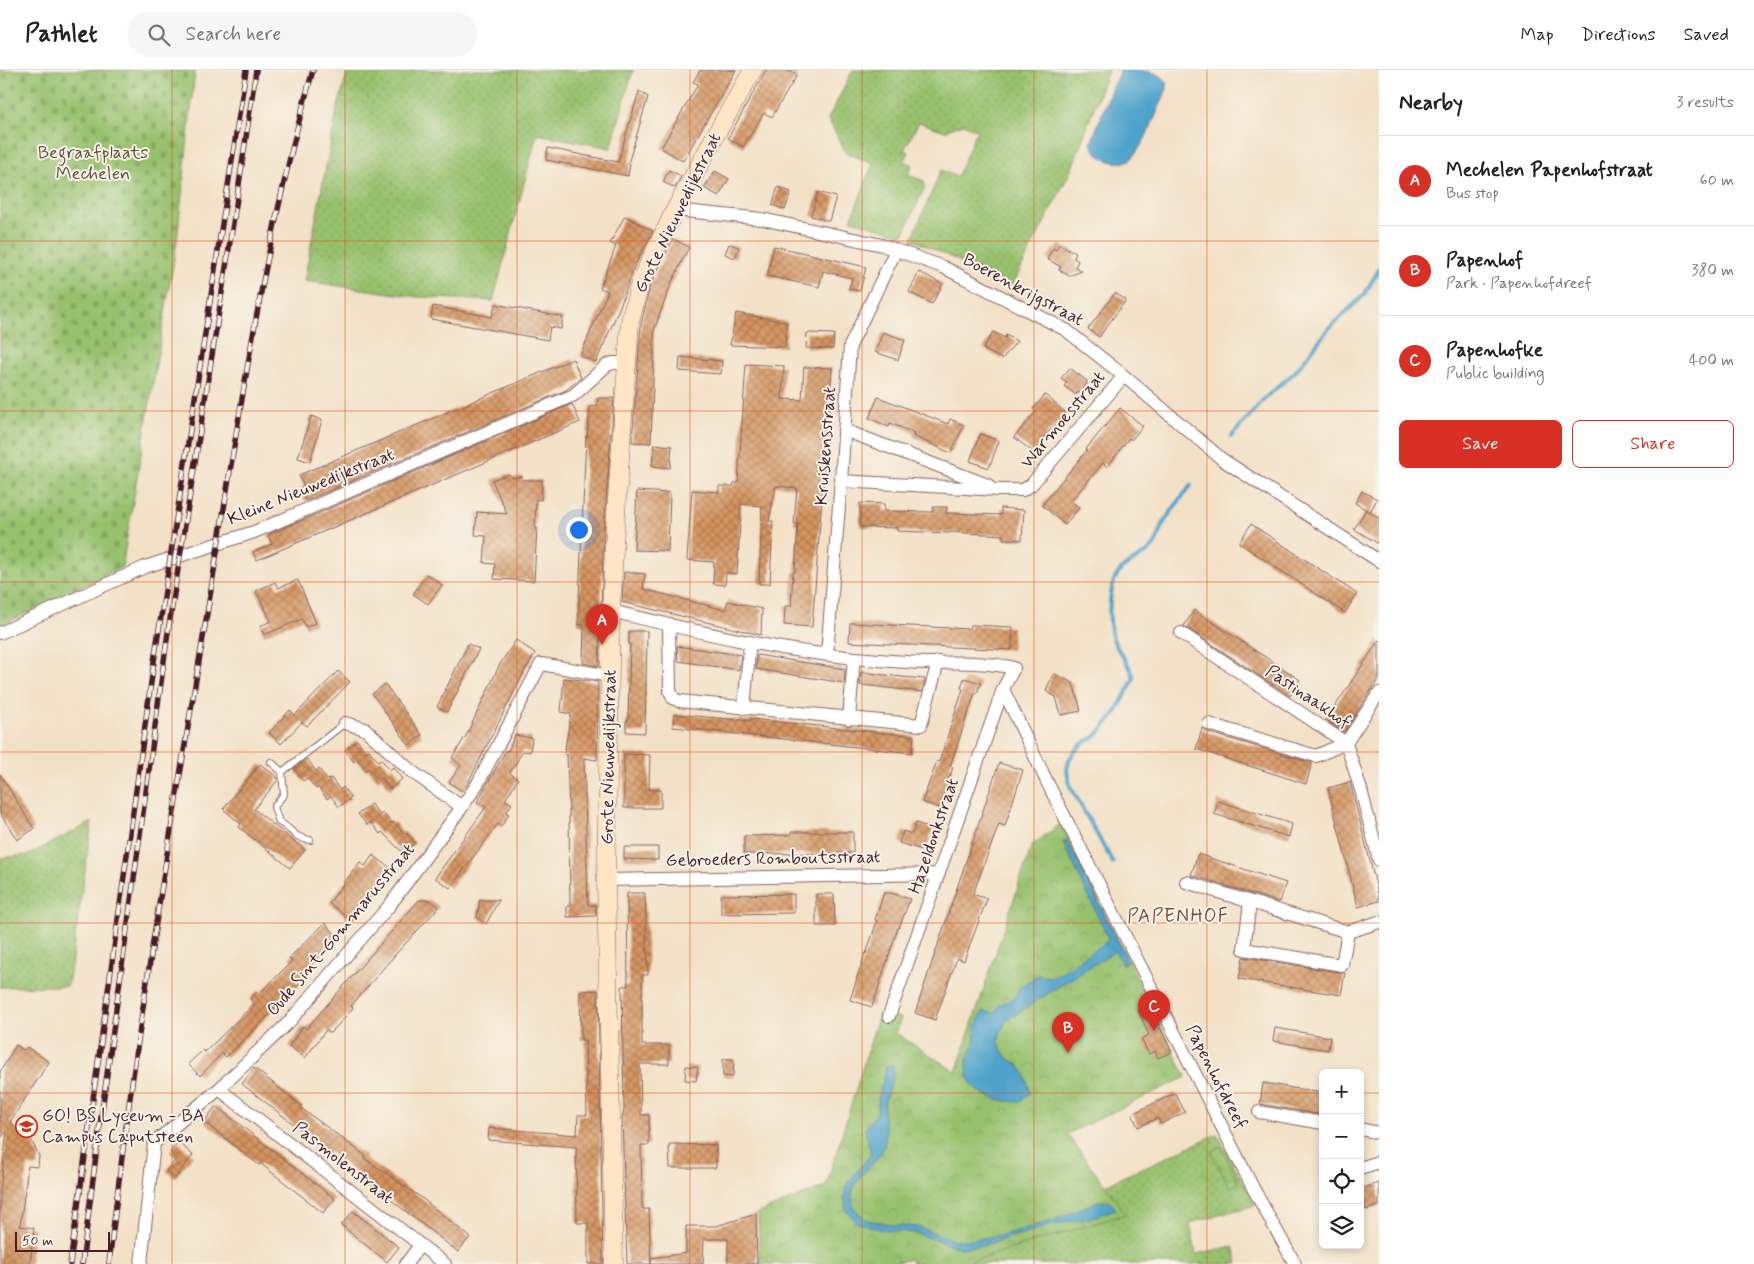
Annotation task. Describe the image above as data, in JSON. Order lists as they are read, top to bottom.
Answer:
{
  "streets": {
    "main road": ["Grote Nieuwedijkstraat"],
    "street": [
      "Boerenkrijgstraat",
      "Warmoesstraat",
      "Kruiskensstraat",
      "Kleine Nieuwedijkstraat",
      "Pastinaakhof",
      "Hazeldonkstraat",
      "Gebroeders Romboutsstraat",
      "Oude Sint-Gommarusstraat",
      "Papenhofdreef",
      "Pasmolenstraat"
    ]
  },
  "crossings": [
    ["Grote Nieuwedijkstraat", "Boerenkrijgstraat"],
    ["Grote Nieuwedijkstraat", "Kleine Nieuwedijkstraat"],
    ["Grote Nieuwedijkstraat", "Gebroeders Romboutsstraat"],
    ["Grote Nieuwedijkstraat", "Oude Sint-Gommarusstraat"],
    ["Boerenkrijgstraat", "Warmoesstraat"],
    ["Boerenkrijgstraat", "Kruiskensstraat"],
    ["Warmoesstraat", "Kruiskensstraat"],
    ["Hazeldonkstraat", "Gebroeders Romboutsstraat"],
    ["Hazeldonkstraat", "Papenhofdreef"],
    ["Oude Sint-Gommarusstraat", "Pasmolenstraat"]
  ],
  "districts": ["PAPENHOF"],
  "parks": ["Begraafplaats Mechelen"],
  "places": {
    "school or university": ["GO! BS Lyceum - BA Campus Caputsteen"]
  },
  "scale_bar": "50 m",
  "page": {
    "header": "Pathlet",
    "search": "Search here",
    "nav": ["Map", "Directions", "Saved"],
    "heading": ["Nearby", "3 results"],
    "list": [
      {
        "mark": "A",
        "name": "Mechelen Papenhofstraat",
        "note": "Bus stop",
        "value": "60 m"
      },
      {
        "mark": "B",
        "name": "Papenhof",
        "note": "Park · Papenhofdreef",
        "value": "380 m"
      },
      {
        "mark": "C",
        "name": "Papenhofke",
        "note": "Public building",
        "value": "400 m"
      }
    ],
    "buttons": ["Save", "Share"],
    "pins": ["A", "C", "B"],
    "map_buttons": ["+", "−"],
    "scale": "50 m"
  }
}
